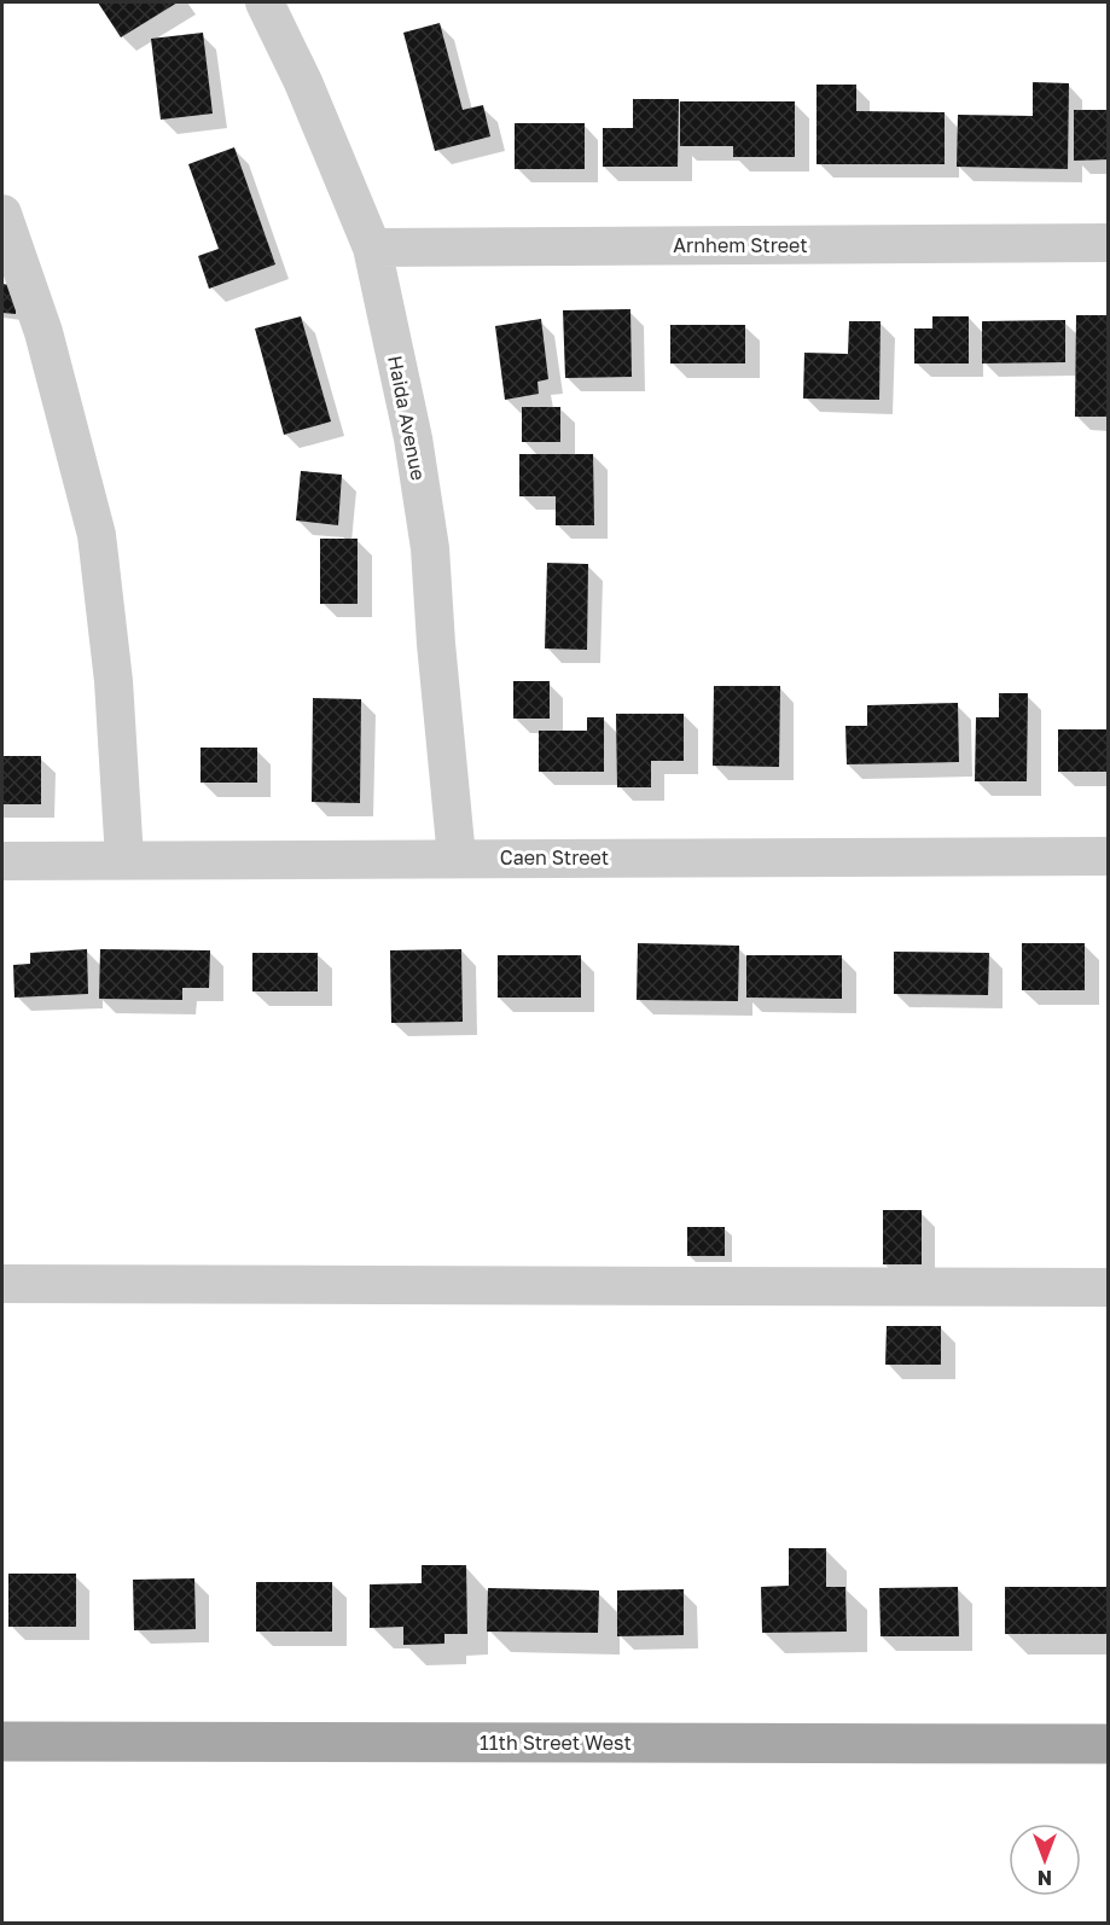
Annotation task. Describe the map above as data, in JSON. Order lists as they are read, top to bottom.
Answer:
{
  "streets": {
    "main road": ["11th Street West"],
    "street": ["Arnhem Street", "Haida Avenue", "Caen Street"]
  },
  "crossings": [
    ["Arnhem Street", "Haida Avenue"],
    ["Haida Avenue", "Caen Street"]
  ],
  "north": "bottom"
}
